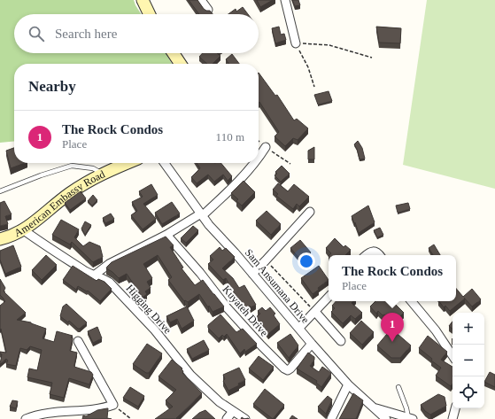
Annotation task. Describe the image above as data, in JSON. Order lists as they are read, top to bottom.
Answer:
{
  "streets": {
    "street": [
      "American Embassy Road",
      "Sam Ansumana Drive",
      "Higging Drive",
      "Kuyateh Drive"
    ]
  },
  "crossings": [
    ["American Embassy Road", "Higging Drive"],
    ["Sam Ansumana Drive", "Kuyateh Drive"]
  ],
  "page": {
    "search": "Search here",
    "heading": "Nearby",
    "list": [
      {
        "mark": "1",
        "name": "The Rock Condos",
        "note": "Place",
        "value": "110 m"
      }
    ],
    "popup": ["The Rock Condos", "Place"],
    "map_buttons": ["+", "−"],
    "pins": "1"
  }
}
